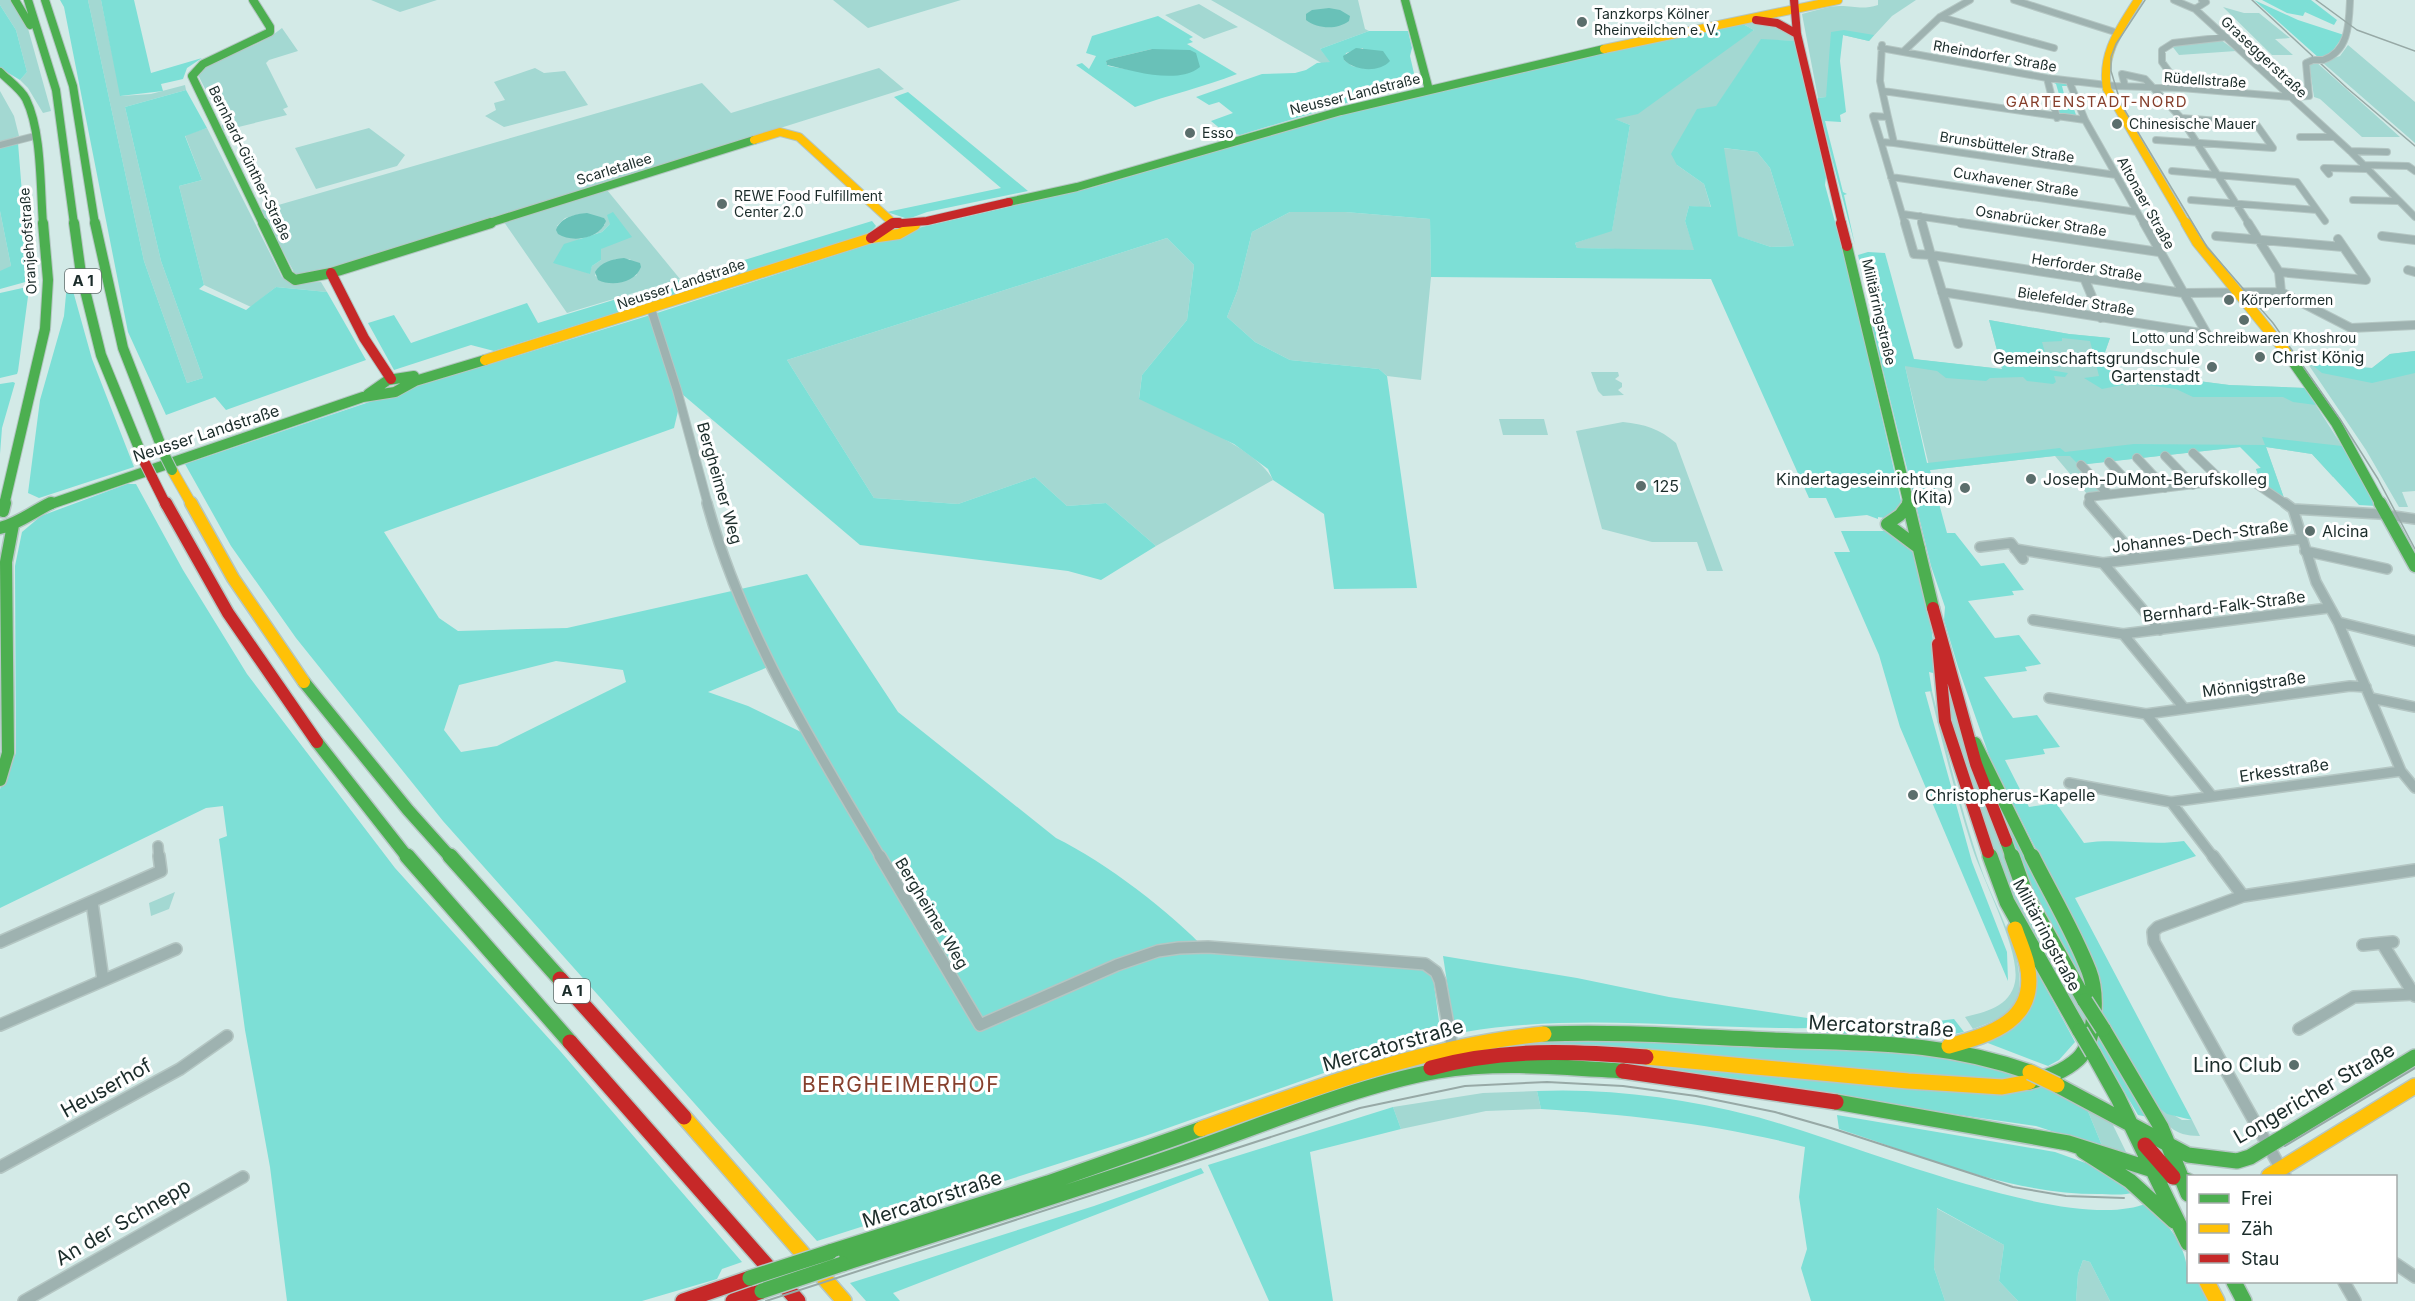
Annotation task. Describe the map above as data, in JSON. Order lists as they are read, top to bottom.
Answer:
{
  "streets": {
    "main road": [
      "Neusser Landstraße",
      "Bernhard-Günther-Straße",
      "Scarletallee",
      "Oranjehofstraße",
      "A 1",
      "Militärringstraße",
      "Mercatorstraße",
      "Longericher Straße"
    ],
    "street": [
      "Rheindorfer Straße",
      "Graseggerstraße",
      "Rüdellstraße",
      "Brunsbütteler Straße",
      "Cuxhavener Straße",
      "Altonaer Straße",
      "Osnabrücker Straße",
      "Herforder Straße",
      "Bielefelder Straße",
      "Bergheimer Weg",
      "Johannes-Dech-Straße",
      "Bernhard-Falk-Straße",
      "Mönnigstraße",
      "Erkesstraße",
      "Heuserhof",
      "An der Schnepp"
    ]
  },
  "crossings": [
    ["Rheindorfer Straße", "Rüdellstraße"],
    ["Rheindorfer Straße", "Altonaer Straße"],
    ["Graseggerstraße", "Rüdellstraße"],
    ["Neusser Landstraße", "Scarletallee"],
    ["Neusser Landstraße", "Oranjehofstraße"],
    ["Neusser Landstraße", "Militärringstraße"],
    ["Neusser Landstraße", "Bergheimer Weg"],
    ["Brunsbütteler Straße", "Altonaer Straße"],
    ["Bernhard-Günther-Straße", "Scarletallee"],
    ["Cuxhavener Straße", "Altonaer Straße"],
    ["Altonaer Straße", "Osnabrücker Straße"],
    ["Altonaer Straße", "Herforder Straße"],
    ["Altonaer Straße", "Bielefelder Straße"],
    ["Militärringstraße", "Mercatorstraße"],
    ["Militärringstraße", "Longericher Straße"],
    ["Bergheimer Weg", "Mercatorstraße"],
    ["Johannes-Dech-Straße", "Bernhard-Falk-Straße"],
    ["Bernhard-Falk-Straße", "Mönnigstraße"],
    ["Mercatorstraße", "Longericher Straße"]
  ],
  "districts": ["GARTENSTADT-NORD", "BERGHEIMERHOF"],
  "places": [
    "Tanzkorps Kölner Rheinveilchen e. V.",
    "Chinesische Mauer",
    "Esso",
    "REWE Food Fulfillment Center 2.0",
    "Körperformen",
    "Lotto und Schreibwaren Khoshrou",
    "Christ König",
    "Gemeinschaftsgrundschule Gartenstadt",
    "Joseph-DuMont-Berufskolleg",
    "125",
    "Kindertageseinrichtung (Kita)",
    "Alcina",
    "Christopherus-Kapelle",
    "Lino Club"
  ],
  "legend": ["Frei", "Zäh", "Stau"]
}
